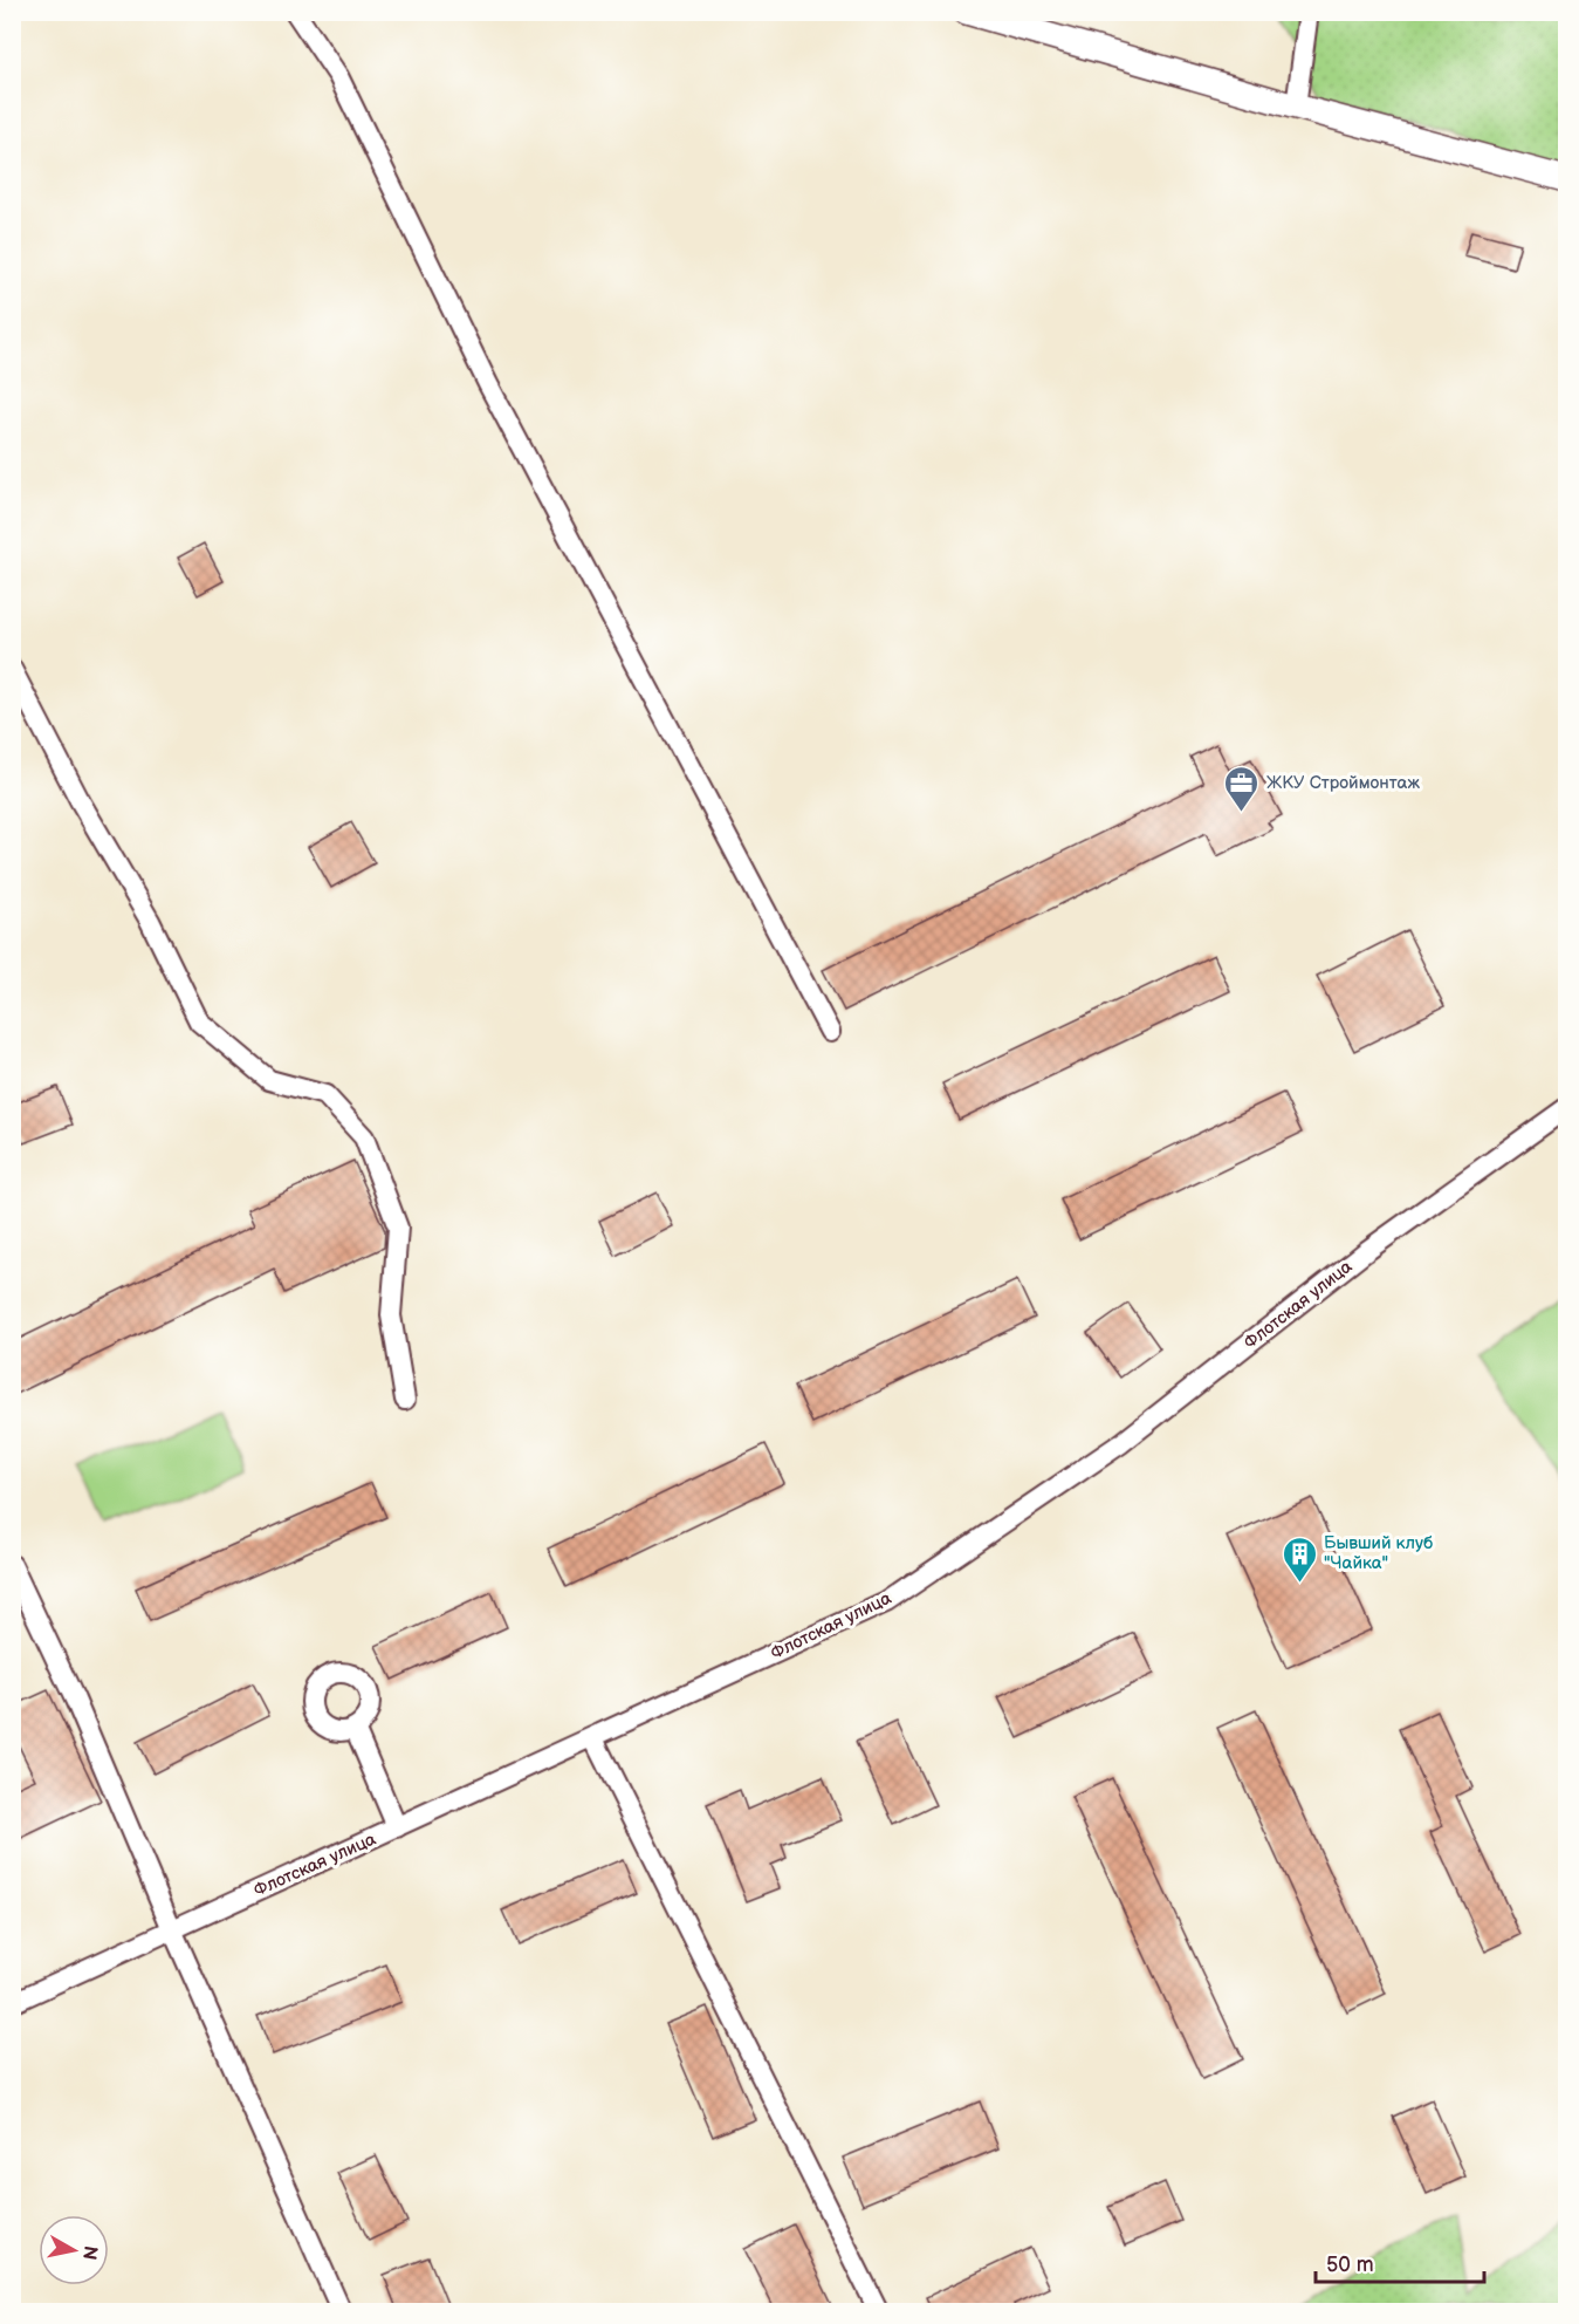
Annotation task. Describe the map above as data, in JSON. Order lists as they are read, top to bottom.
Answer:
{
  "streets": {
    "street": ["Флотская улица"]
  },
  "places": {
    "office": ["ЖКУ Строймонтаж"],
    "building": ["Бывший клуб \"Чайка\""]
  },
  "scale_bar": "50 m",
  "north": "right"
}
